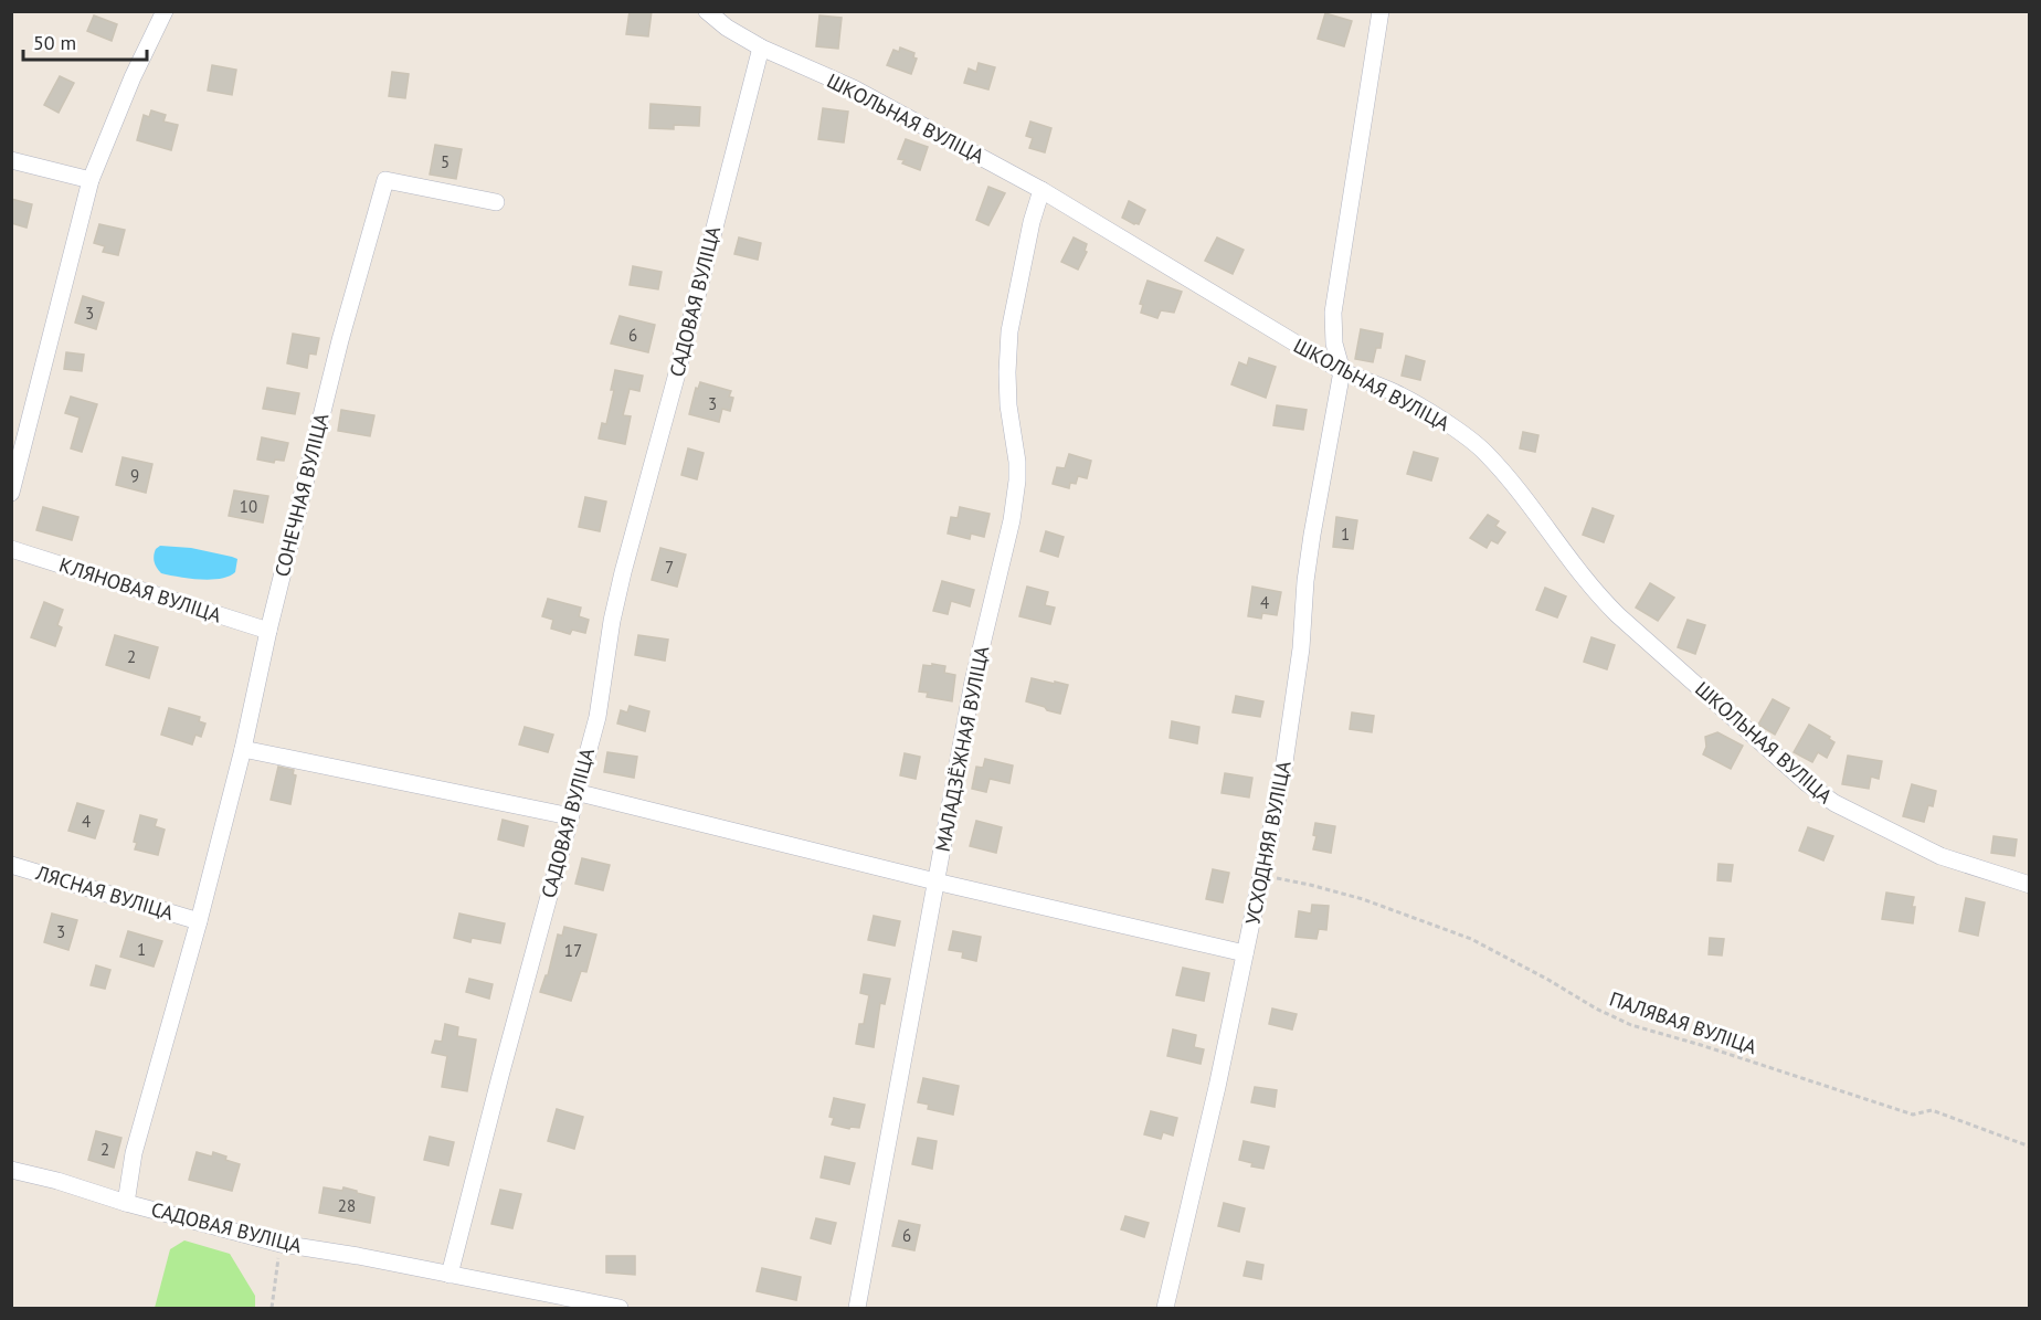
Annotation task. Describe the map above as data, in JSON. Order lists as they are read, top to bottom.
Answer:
{
  "streets": {
    "street": [
      "ШКОЛЬНАЯ ВУЛІЦА",
      "САДОВАЯ ВУЛІЦА",
      "СОНЕЧНАЯ ВУЛІЦА",
      "КЛЯНОВАЯ ВУЛІЦА",
      "МАЛАДЗЁЖНАЯ ВУЛІЦА",
      "УСХОДНЯЯ ВУЛІЦА",
      "ЛЯСНАЯ ВУЛІЦА"
    ],
    "path": ["ПАЛЯВАЯ ВУЛІЦА"]
  },
  "crossings": [
    ["ШКОЛЬНАЯ ВУЛІЦА", "САДОВАЯ ВУЛІЦА"],
    ["ШКОЛЬНАЯ ВУЛІЦА", "МАЛАДЗЁЖНАЯ ВУЛІЦА"],
    ["ШКОЛЬНАЯ ВУЛІЦА", "УСХОДНЯЯ ВУЛІЦА"],
    ["САДОВАЯ ВУЛІЦА", "СОНЕЧНАЯ ВУЛІЦА"],
    ["СОНЕЧНАЯ ВУЛІЦА", "КЛЯНОВАЯ ВУЛІЦА"],
    ["СОНЕЧНАЯ ВУЛІЦА", "ЛЯСНАЯ ВУЛІЦА"],
    ["УСХОДНЯЯ ВУЛІЦА", "ПАЛЯВАЯ ВУЛІЦА"]
  ],
  "house_numbers": [
    "5",
    "3",
    "6",
    "3",
    "9",
    "10",
    "1",
    "7",
    "4",
    "2",
    "4",
    "3",
    "1",
    "17",
    "2",
    "28",
    "6"
  ],
  "scale_bar": "50 m"
}
